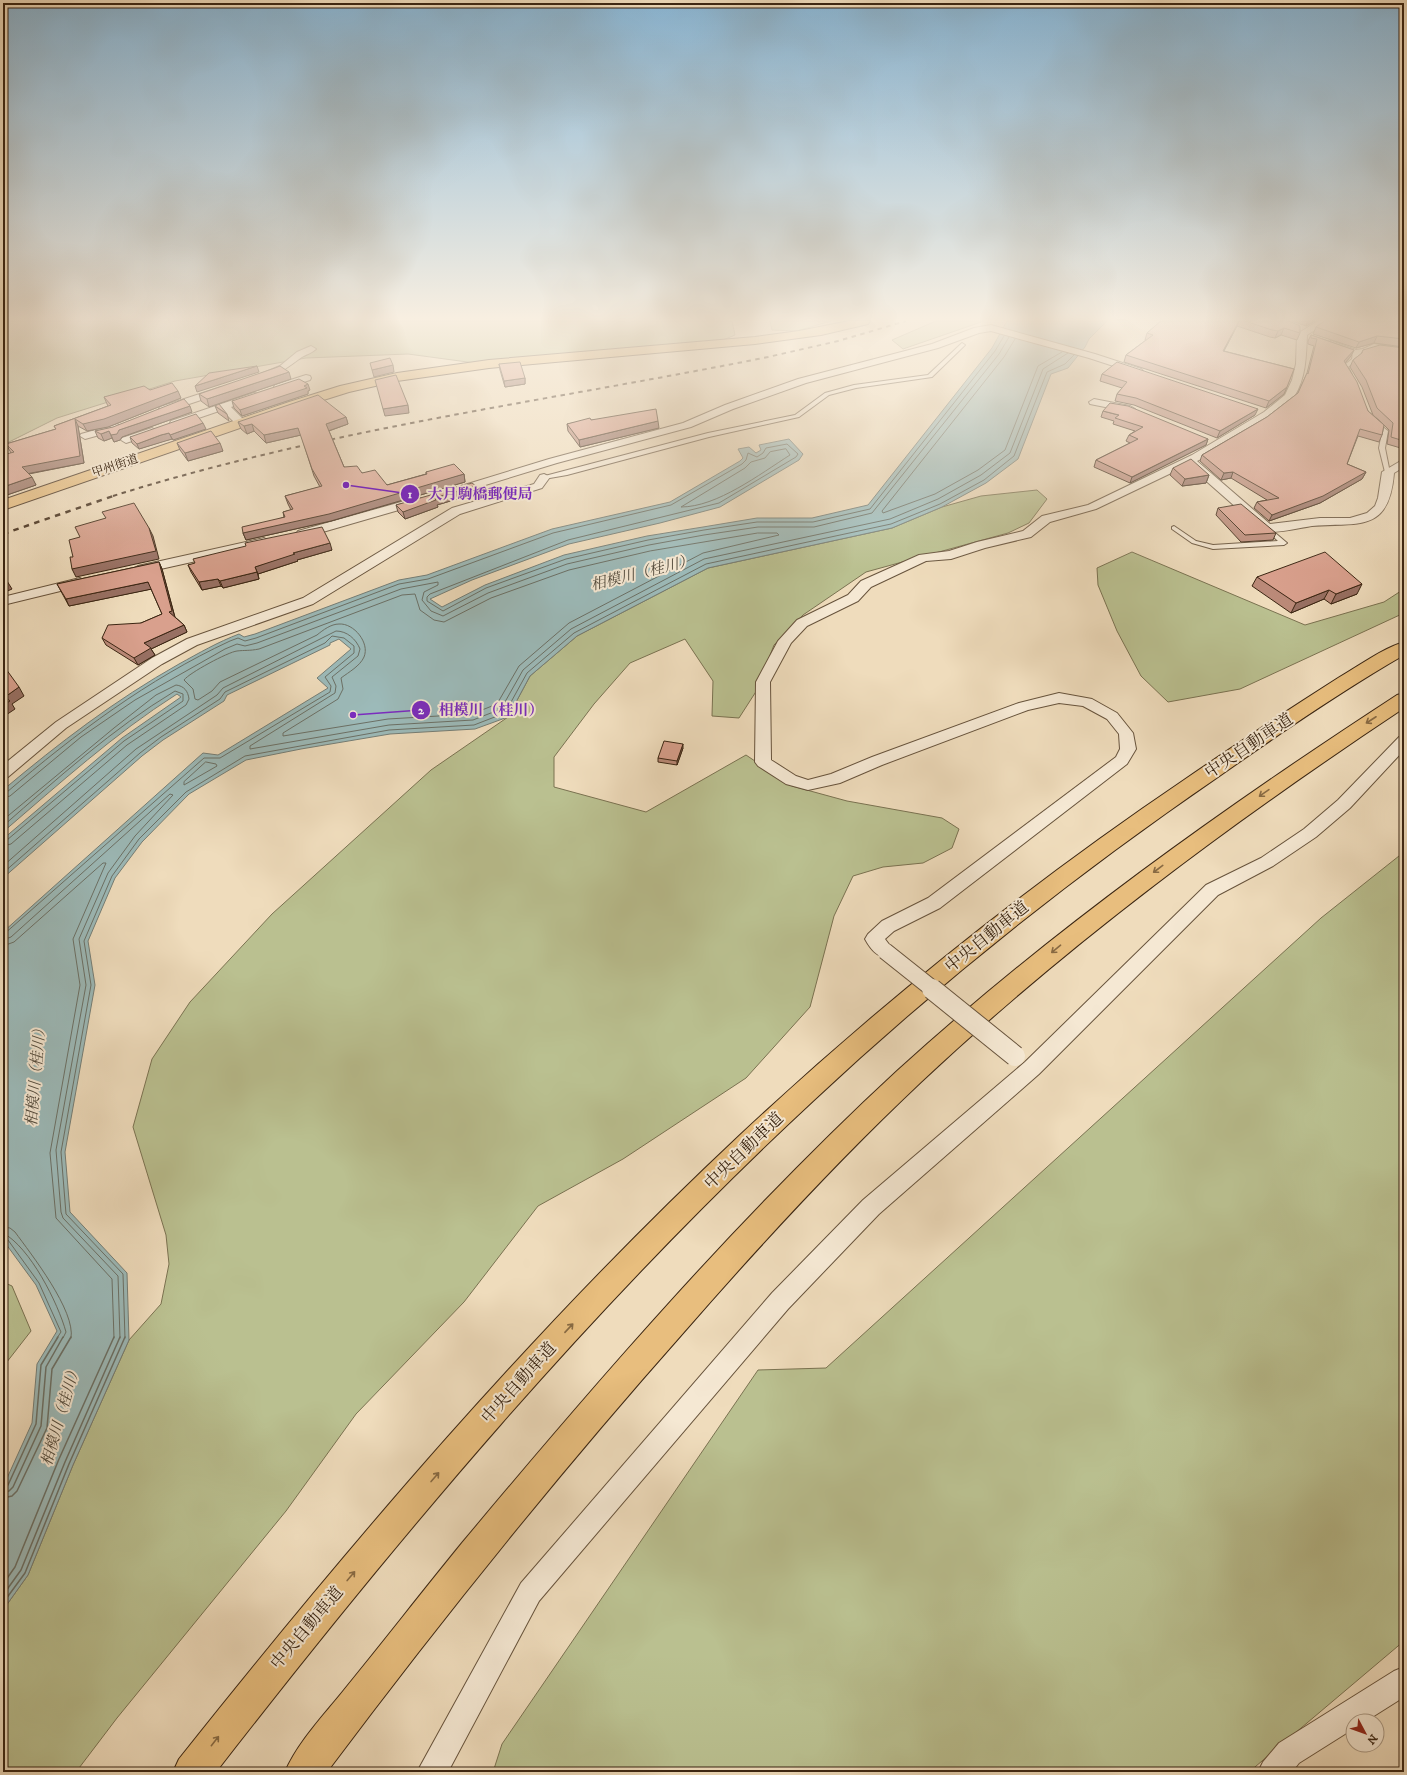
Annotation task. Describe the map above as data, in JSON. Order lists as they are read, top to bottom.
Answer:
{
  "streets": {
    "highway": ["甲州街道", "中央自動車道"]
  },
  "water": ["相模川（桂川）"],
  "places": ["大月駒橋郵便局", "相模川（桂川）"],
  "north": "bottom right"
}
